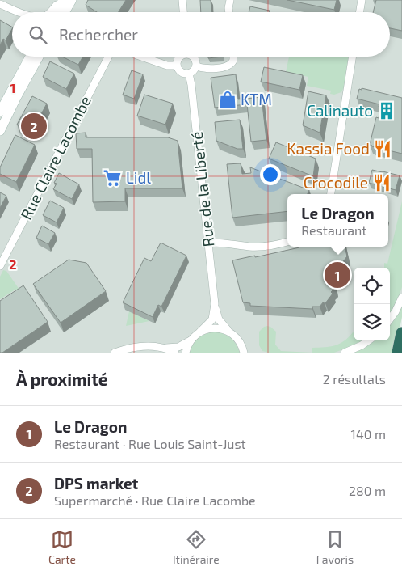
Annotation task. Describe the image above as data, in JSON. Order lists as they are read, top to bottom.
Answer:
{
  "streets": {
    "street": ["Rue Claire Lacombe", "Rue de la Liberté"]
  },
  "places": {
    "shop": ["KTM"],
    "building": ["Calinauto"],
    "restaurant": ["Kassia Food", "Crocodile"],
    "supermarket": ["Lidl"]
  },
  "page": {
    "search": "Rechercher",
    "pins": ["2", "1"],
    "popup": ["Le Dragon", "Restaurant"],
    "heading": ["À proximité", "2 résultats"],
    "list": [
      {
        "mark": "1",
        "name": "Le Dragon",
        "note": "Restaurant · Rue Louis Saint-Just",
        "value": "140 m"
      },
      {
        "mark": "2",
        "name": "DPS market",
        "note": "Supermarché · Rue Claire Lacombe",
        "value": "280 m"
      }
    ],
    "nav": ["Carte", "Itinéraire", "Favoris"]
  },
  "grid": {
    "rows": ["1", "2"]
  }
}
